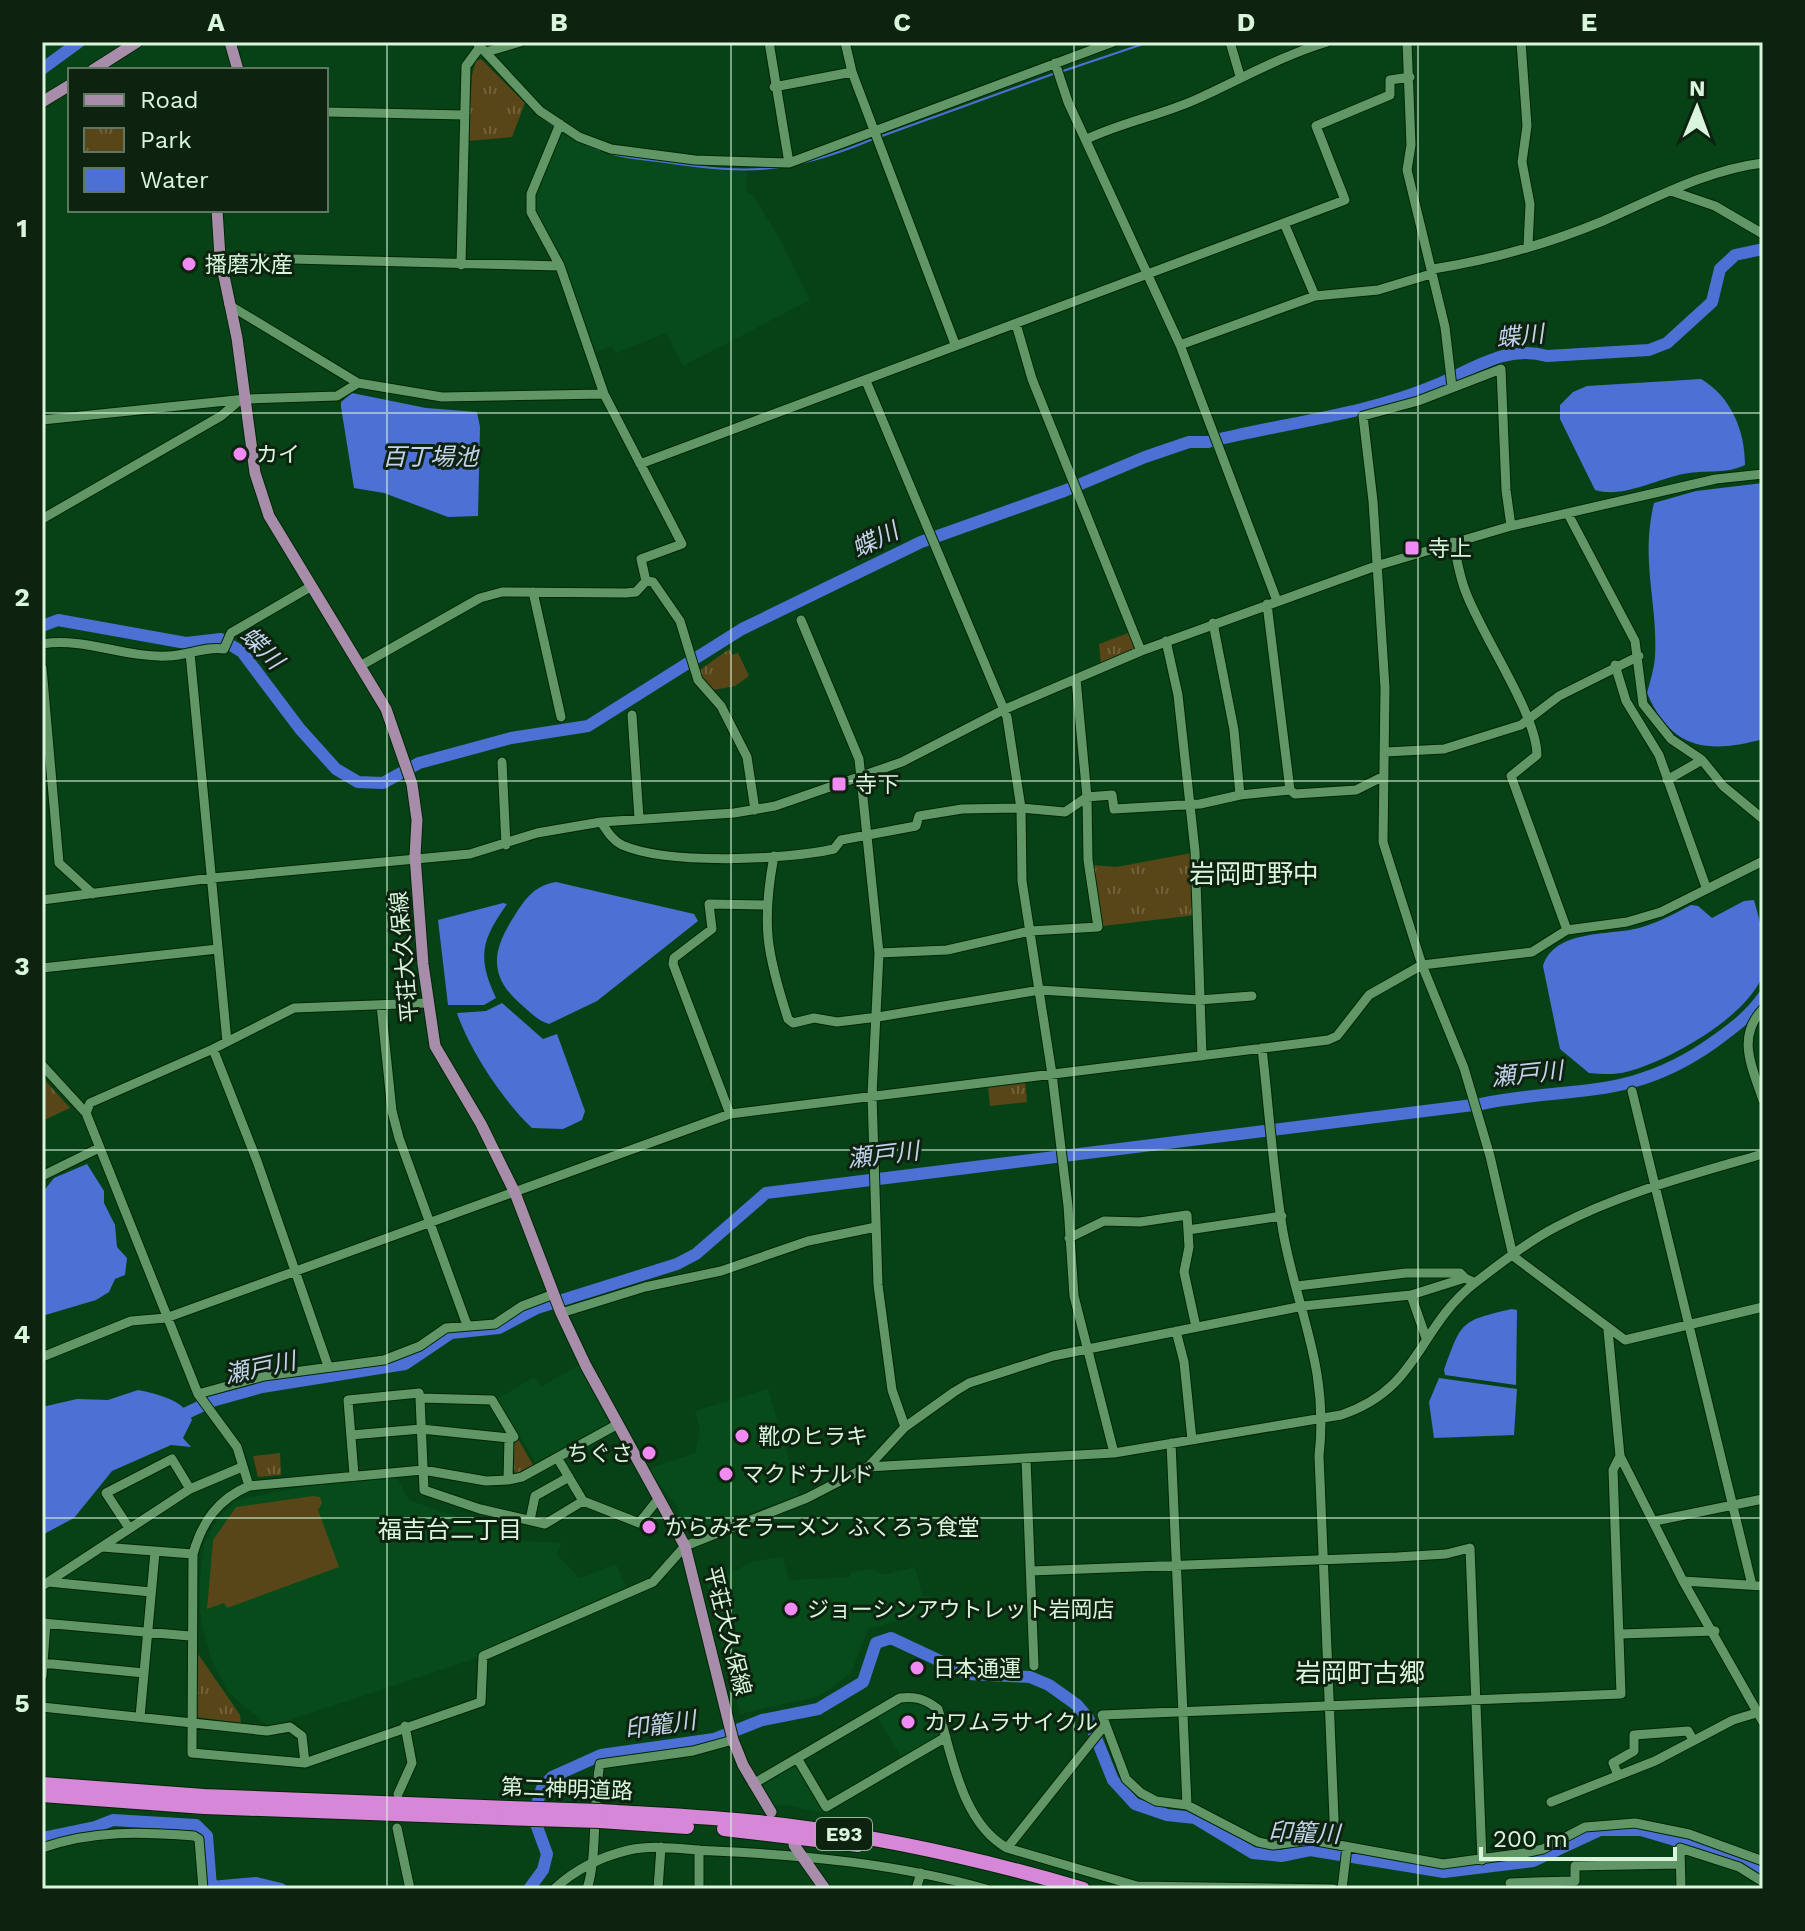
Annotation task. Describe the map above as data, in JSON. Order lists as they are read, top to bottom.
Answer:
{
  "streets": {
    "highway": ["第二神明道路", "E93"],
    "main road": ["平荘大久保線"]
  },
  "districts": ["岩岡町野中", "福吉台二丁目", "岩岡町古郷"],
  "water": [
    "蝶川",
    "百丁場池",
    "瀬戸川",
    "印籠川"
  ],
  "places": {
    "other": [
      "播磨水産",
      "カイ",
      "靴のヒラキ",
      "ちぐさ",
      "マクドナルド",
      "からみそラーメン ふくろう食堂",
      "ジョーシンアウトレット岩岡店",
      "日本通運",
      "カワムラサイクル"
    ],
    "transit": ["寺上", "寺下"]
  },
  "legend": ["Road", "Park", "Water"],
  "scale_bar": "200 m",
  "north": "top",
  "grid": {
    "columns": [
      "A",
      "B",
      "C",
      "D",
      "E"
    ],
    "rows": [
      "1",
      "2",
      "3",
      "4",
      "5"
    ]
  }
}
